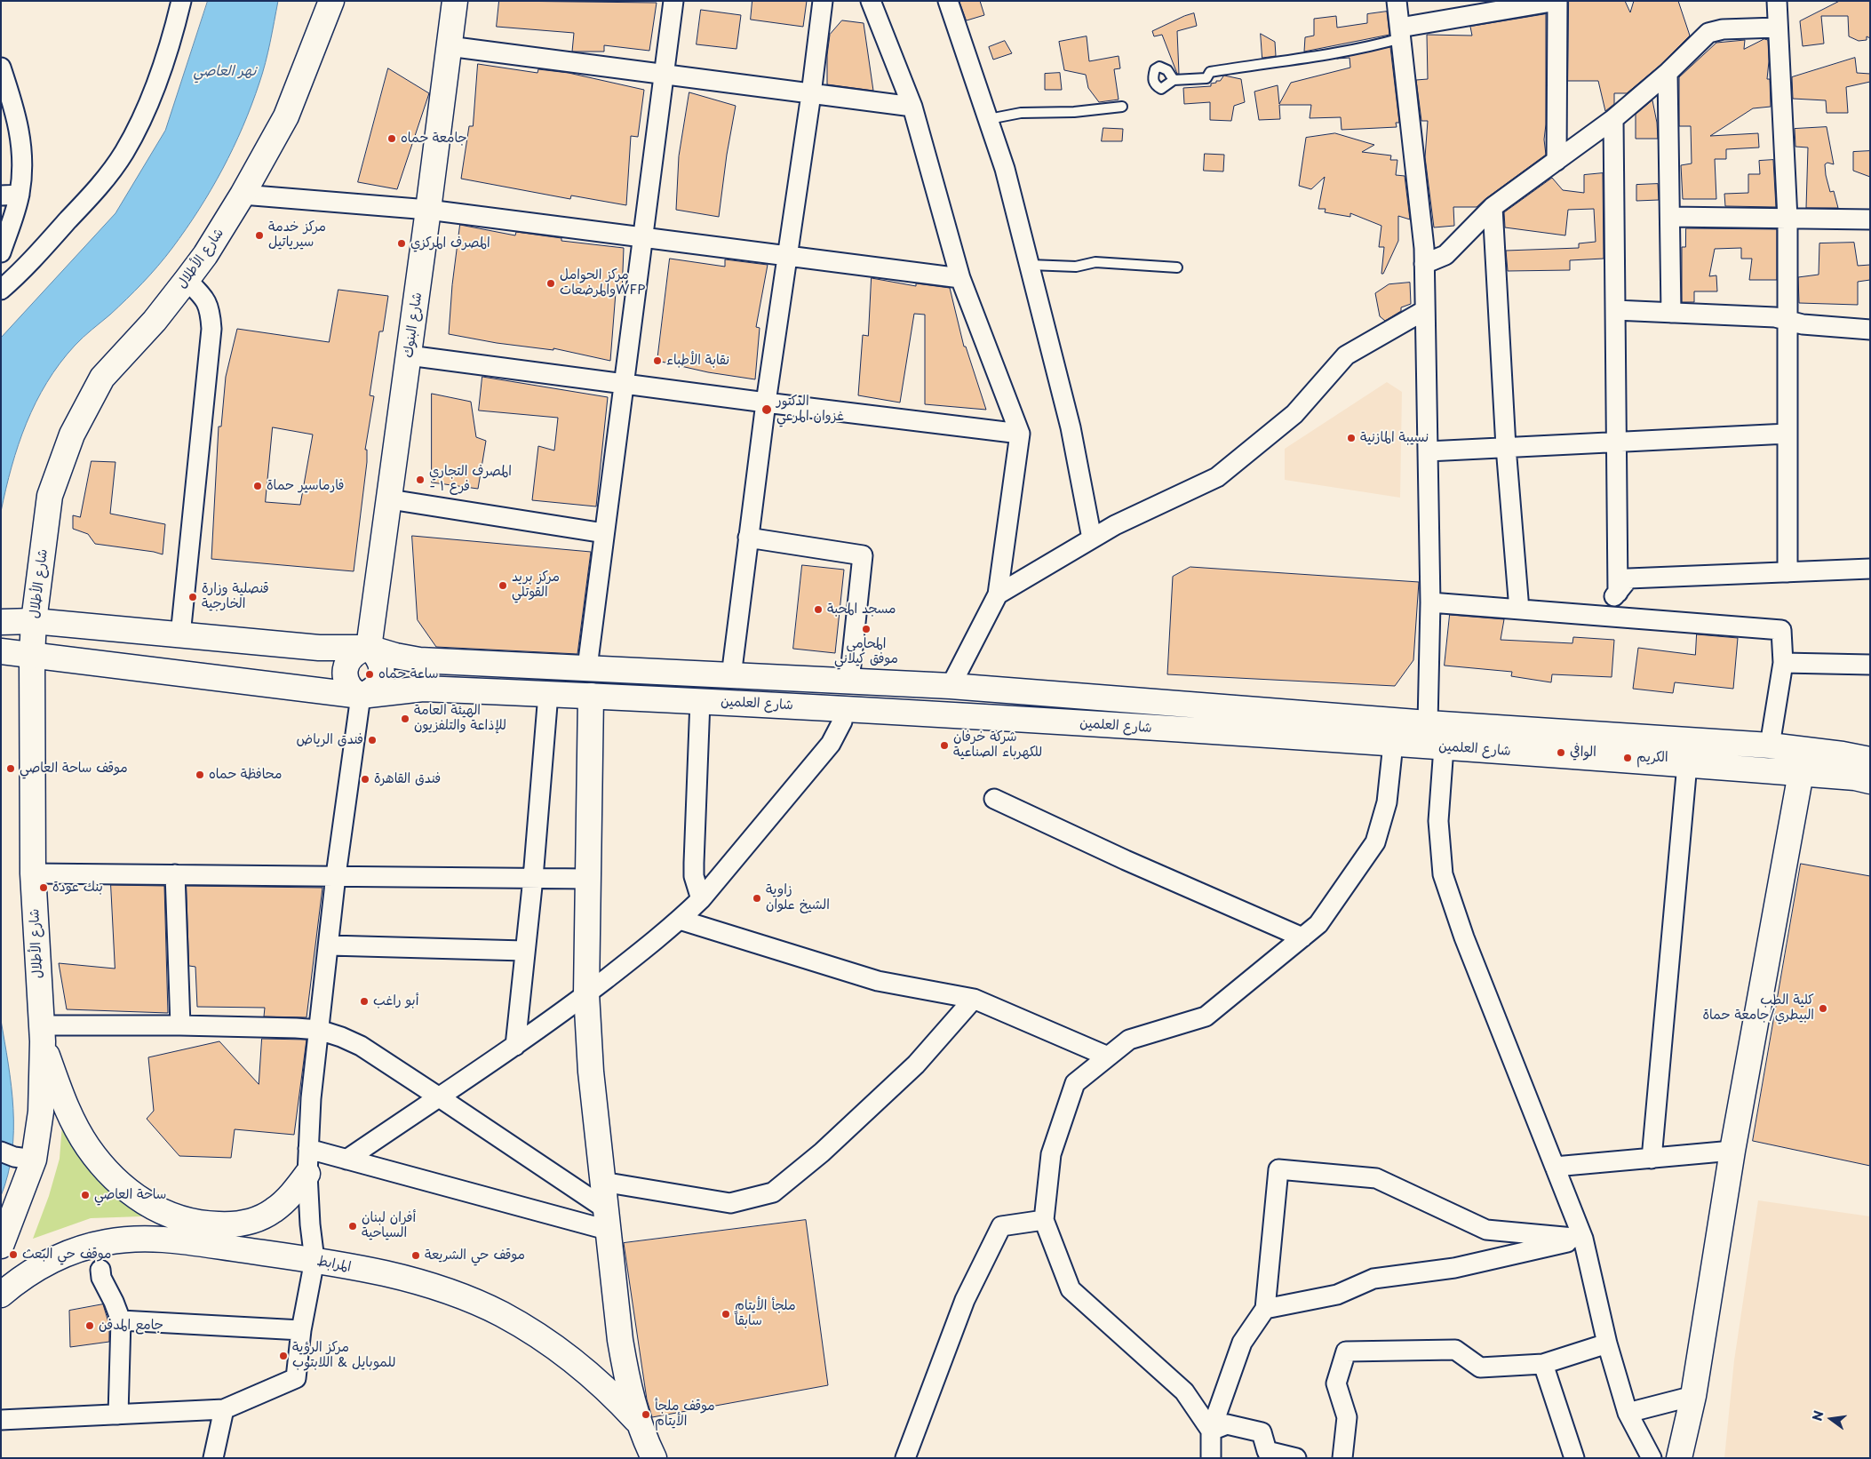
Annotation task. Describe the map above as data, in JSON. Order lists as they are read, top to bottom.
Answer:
{
  "streets": {
    "main road": [
      "شارع الأطلال",
      "شارع البنوك",
      "شارع العلمين",
      "المرابط"
    ]
  },
  "crossings": [
    ["شارع الأطلال", "شارع العلمين"],
    ["شارع البنوك", "شارع العلمين"]
  ],
  "water": ["نهر العاصي"],
  "places": [
    "جامعة حماه",
    "مركز خدمة سيرياتيل",
    "المصرف المركزي",
    "مركز الحوامل والمرضعاتWFP",
    "نقابة الأطباء",
    "الدكتور غزوان المرعي",
    "نسيبة المازنية",
    "المصرف التجاري - فرع ١",
    "فارماسير حماة",
    "مركز بريد القوتلي",
    "قنصلية وزارة الخارجية",
    "مسجد المحبة",
    "المحامي موفق كيلاني",
    "ساعة حماه",
    "الهيئة العامة للإذاعة والتلفزيون",
    "فندق الرياض",
    "شركة خرفان للكهرباء الصناعية",
    "الوافي",
    "الكريم",
    "موقف ساحة العاصي",
    "محافظة حماه",
    "فندق القاهرة",
    "بنك عودة",
    "زاوية الشيخ علوان",
    "أبو راغب",
    "كلية الطب البيطري/جامعة حماة",
    "ساحة العاصي",
    "أفران لبنان السياحية",
    "موقف حي البعث",
    "موقف حي الشريعة",
    "ملجأ الأيتام سابقاً",
    "جامع المدفن",
    "مركز الرؤية للموبايل & اللابتوب",
    "موقف ملجأ الأيتام"
  ],
  "north": "left"
}
